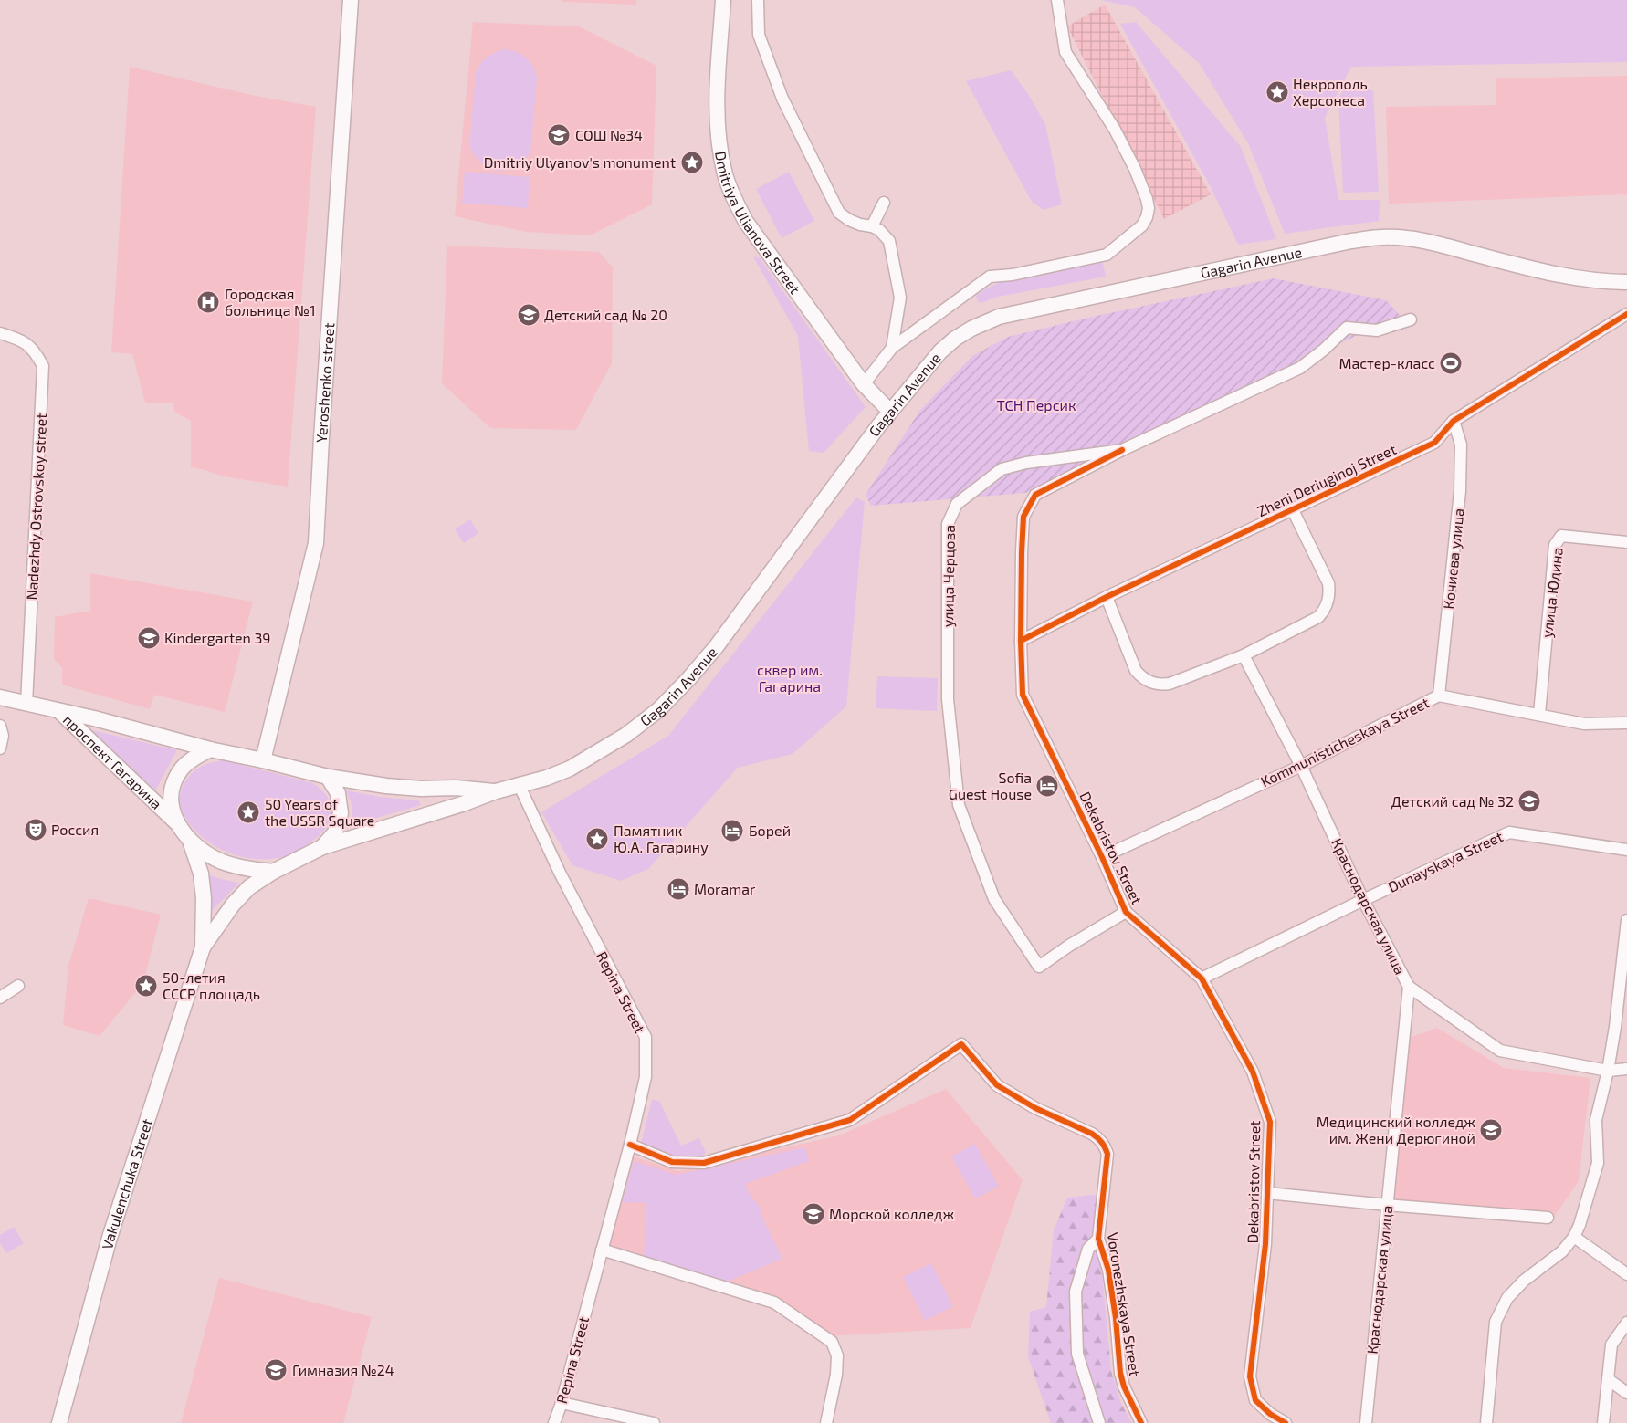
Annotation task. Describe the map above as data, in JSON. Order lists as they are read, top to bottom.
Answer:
{
  "streets": {
    "main road": [
      "Dmitriya Ulianova Street",
      "Gagarin Avenue",
      "Yeroshenko street",
      "проспект Гагарина",
      "Vakulenchuka Street"
    ],
    "street": [
      "Zheni Deriuginoj Street",
      "Nadezhdy Ostrovskoy street",
      "Кочиева улица",
      "улица Черцова",
      "улица Юдина",
      "Kommunisticheskaya Street",
      "Dekabristov Street",
      "Dunayskaya Street",
      "Краснодарская улица",
      "Repina Street",
      "Voronezhskaya Street"
    ]
  },
  "crossings": [
    ["Dmitriya Ulianova Street", "Gagarin Avenue"],
    ["Gagarin Avenue", "Yeroshenko street"],
    ["Gagarin Avenue", "проспект Гагарина"],
    ["Gagarin Avenue", "Repina Street"],
    ["Gagarin Avenue", "Vakulenchuka Street"],
    ["Yeroshenko street", "проспект Гагарина"],
    ["Yeroshenko street", "Vakulenchuka Street"],
    ["Zheni Deriuginoj Street", "Кочиева улица"],
    ["Zheni Deriuginoj Street", "Dekabristov Street"],
    ["Кочиева улица", "Kommunisticheskaya Street"],
    ["улица Черцова", "Dekabristov Street"],
    ["улица Юдина", "Kommunisticheskaya Street"],
    ["Kommunisticheskaya Street", "Dekabristov Street"],
    ["Kommunisticheskaya Street", "Краснодарская улица"],
    ["проспект Гагарина", "Vakulenchuka Street"],
    ["Dekabristov Street", "Dunayskaya Street"],
    ["Dunayskaya Street", "Краснодарская улица"],
    ["Repina Street", "Voronezhskaya Street"]
  ],
  "parks": ["ТСН Персик", "сквер им. Гагарина"],
  "places": {
    "place": [
      "Некрополь Херсонеса",
      "Dmitriy Ulyanov's monument",
      "50 Years of the USSR Square",
      "Памятник Ю.А. Гагарину",
      "50-летия СССР площадь"
    ],
    "school or university": [
      "СОШ №34",
      "Детский сад № 20",
      "Kindergarten 39",
      "Детский сад № 32",
      "Медицинский колледж им. Жени Дерюгиной",
      "Морской колледж",
      "Гимназия №24"
    ],
    "hospital": ["Городская больница №1"],
    "sports": ["Мастер-класс"],
    "hotel": ["Sofia Guest House", "Борей", "Moramar"],
    "theatre": ["Россия"]
  }
}
